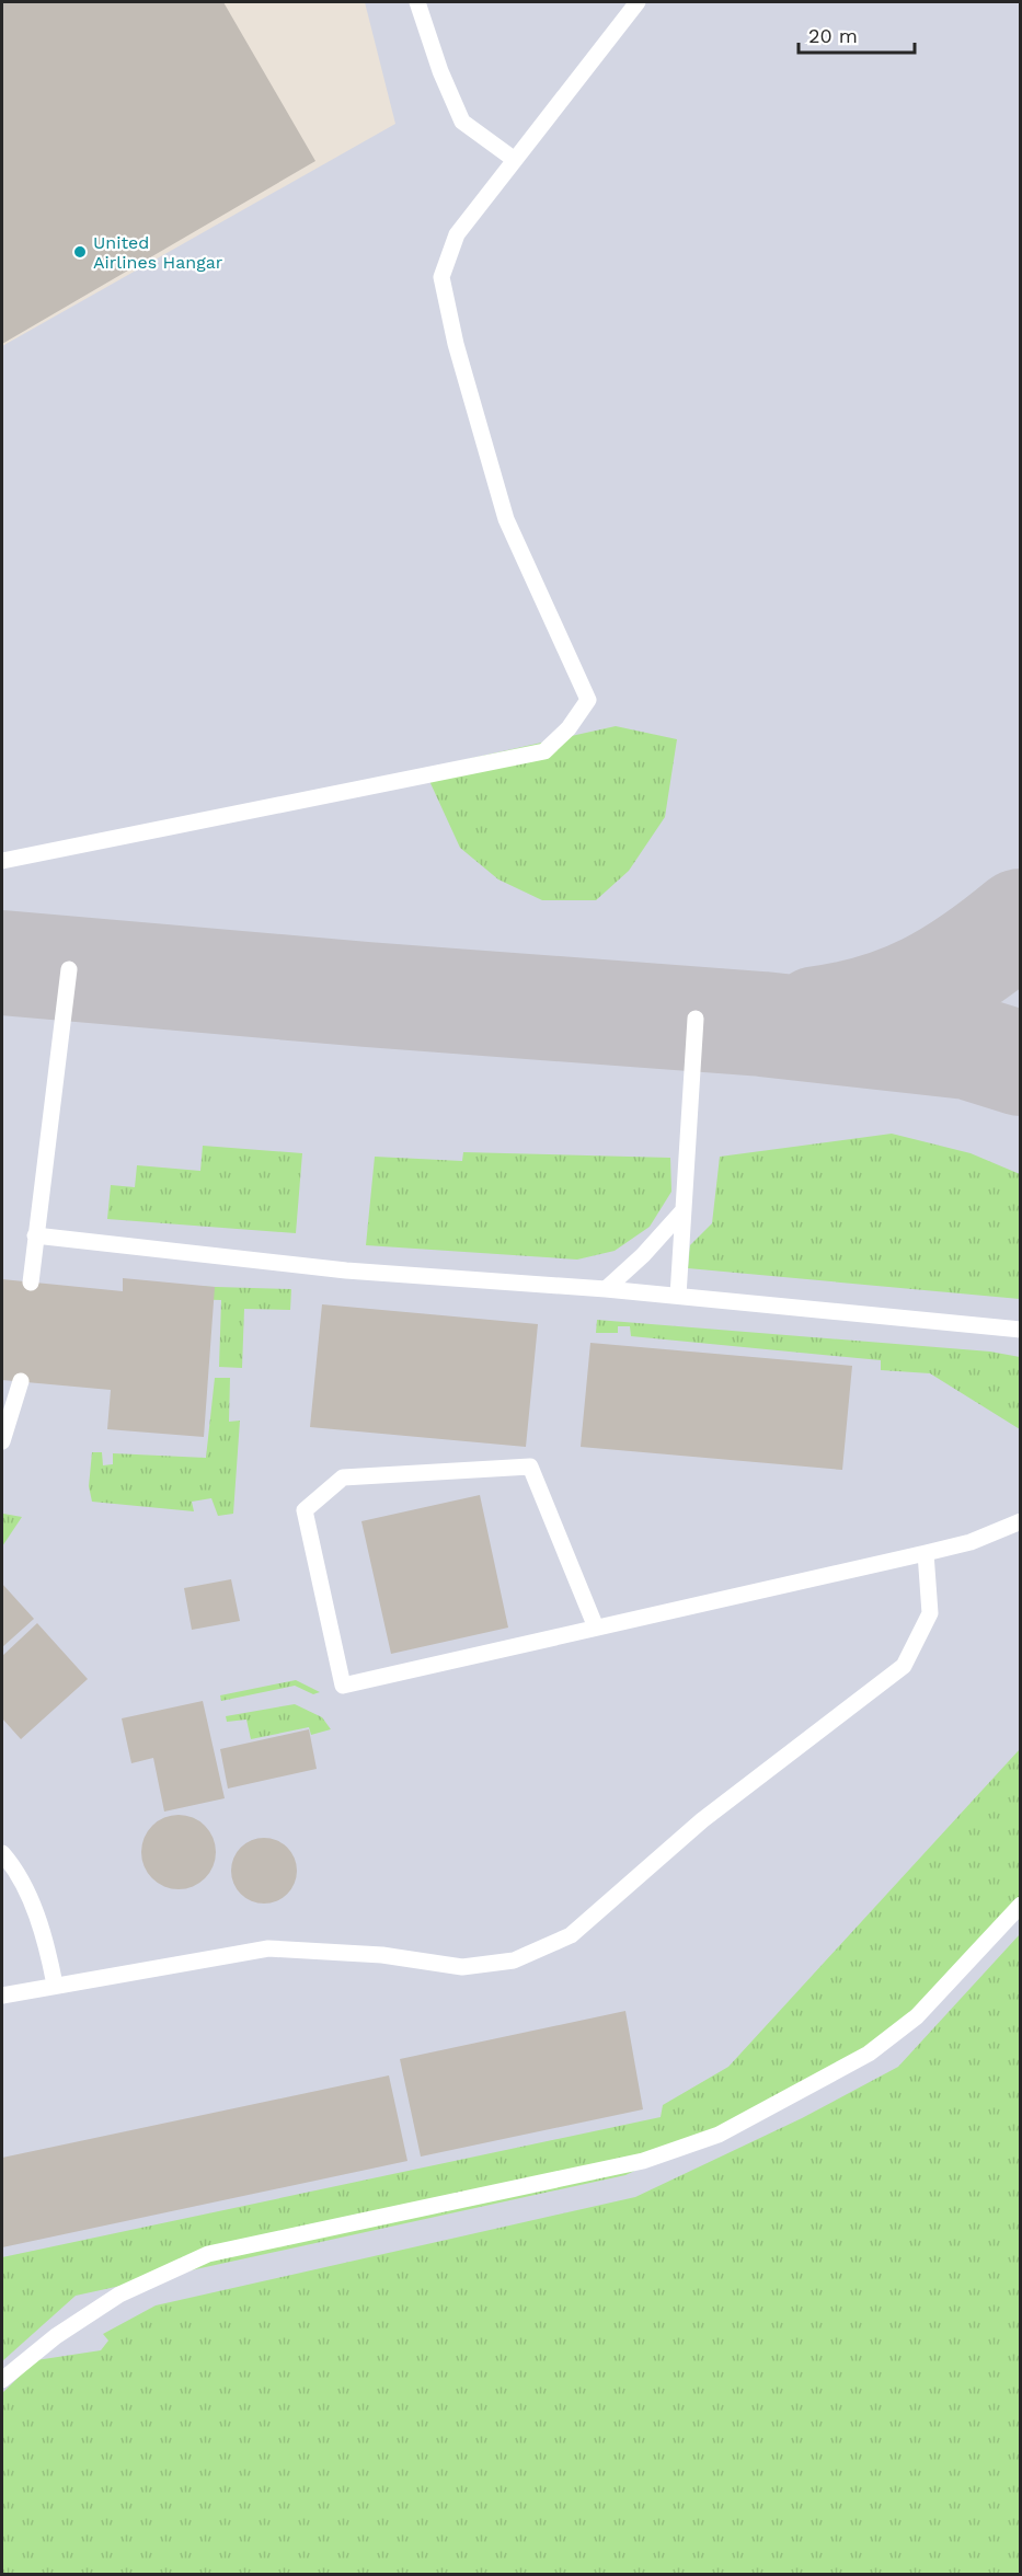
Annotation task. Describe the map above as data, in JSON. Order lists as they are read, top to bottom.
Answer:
{
  "places": ["United Airlines Hangar"],
  "scale_bar": "20 m"
}
